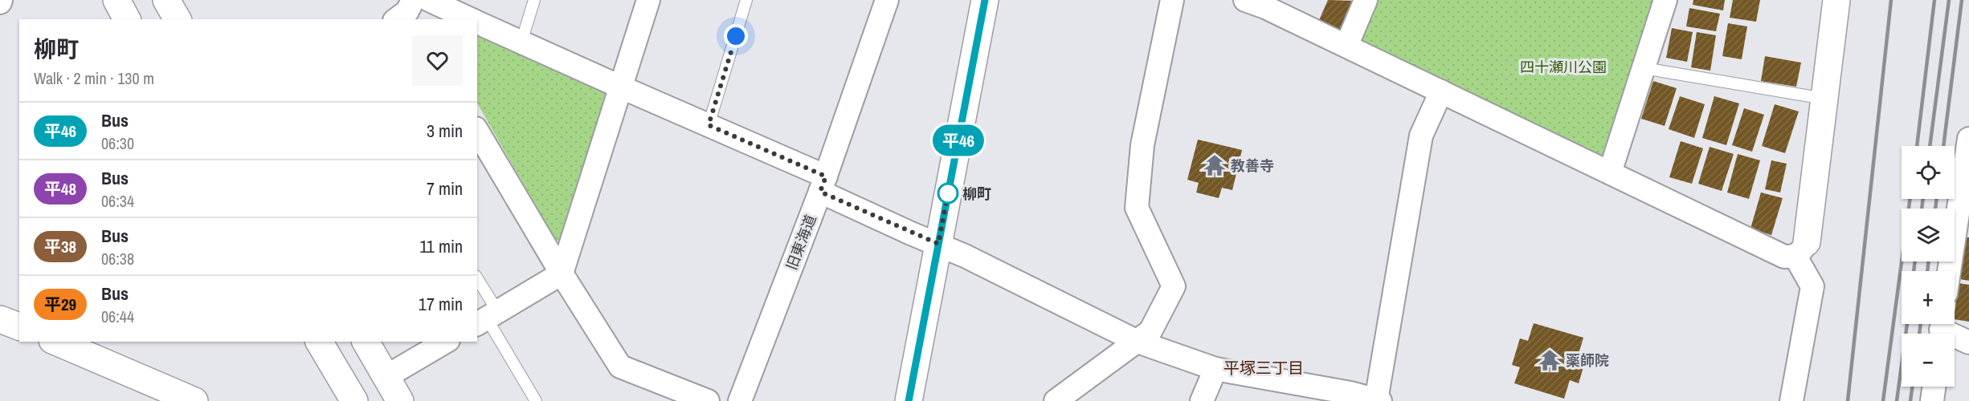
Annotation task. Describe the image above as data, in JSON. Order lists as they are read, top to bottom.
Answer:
{
  "streets": {
    "street": ["旧東海道"]
  },
  "districts": ["平塚三丁目"],
  "parks": ["四十瀬川公園"],
  "places": {
    "temple": ["教善寺", "薬師院"],
    "other": ["柳町"]
  },
  "lines": ["bus line 平46"],
  "page": {
    "on_map": "平46",
    "heading": ["柳町", "Walk · 2 min · 130 m"],
    "list": [
      {
        "mark": "平46",
        "name": "Bus",
        "note": "06:30",
        "value": "3 min"
      },
      {
        "mark": "平48",
        "name": "Bus",
        "note": "06:34",
        "value": "7 min"
      },
      {
        "mark": "平38",
        "name": "Bus",
        "note": "06:38",
        "value": "11 min"
      },
      {
        "mark": "平29",
        "name": "Bus",
        "note": "06:44",
        "value": "17 min"
      }
    ],
    "map_buttons": ["+", "−"]
  }
}
